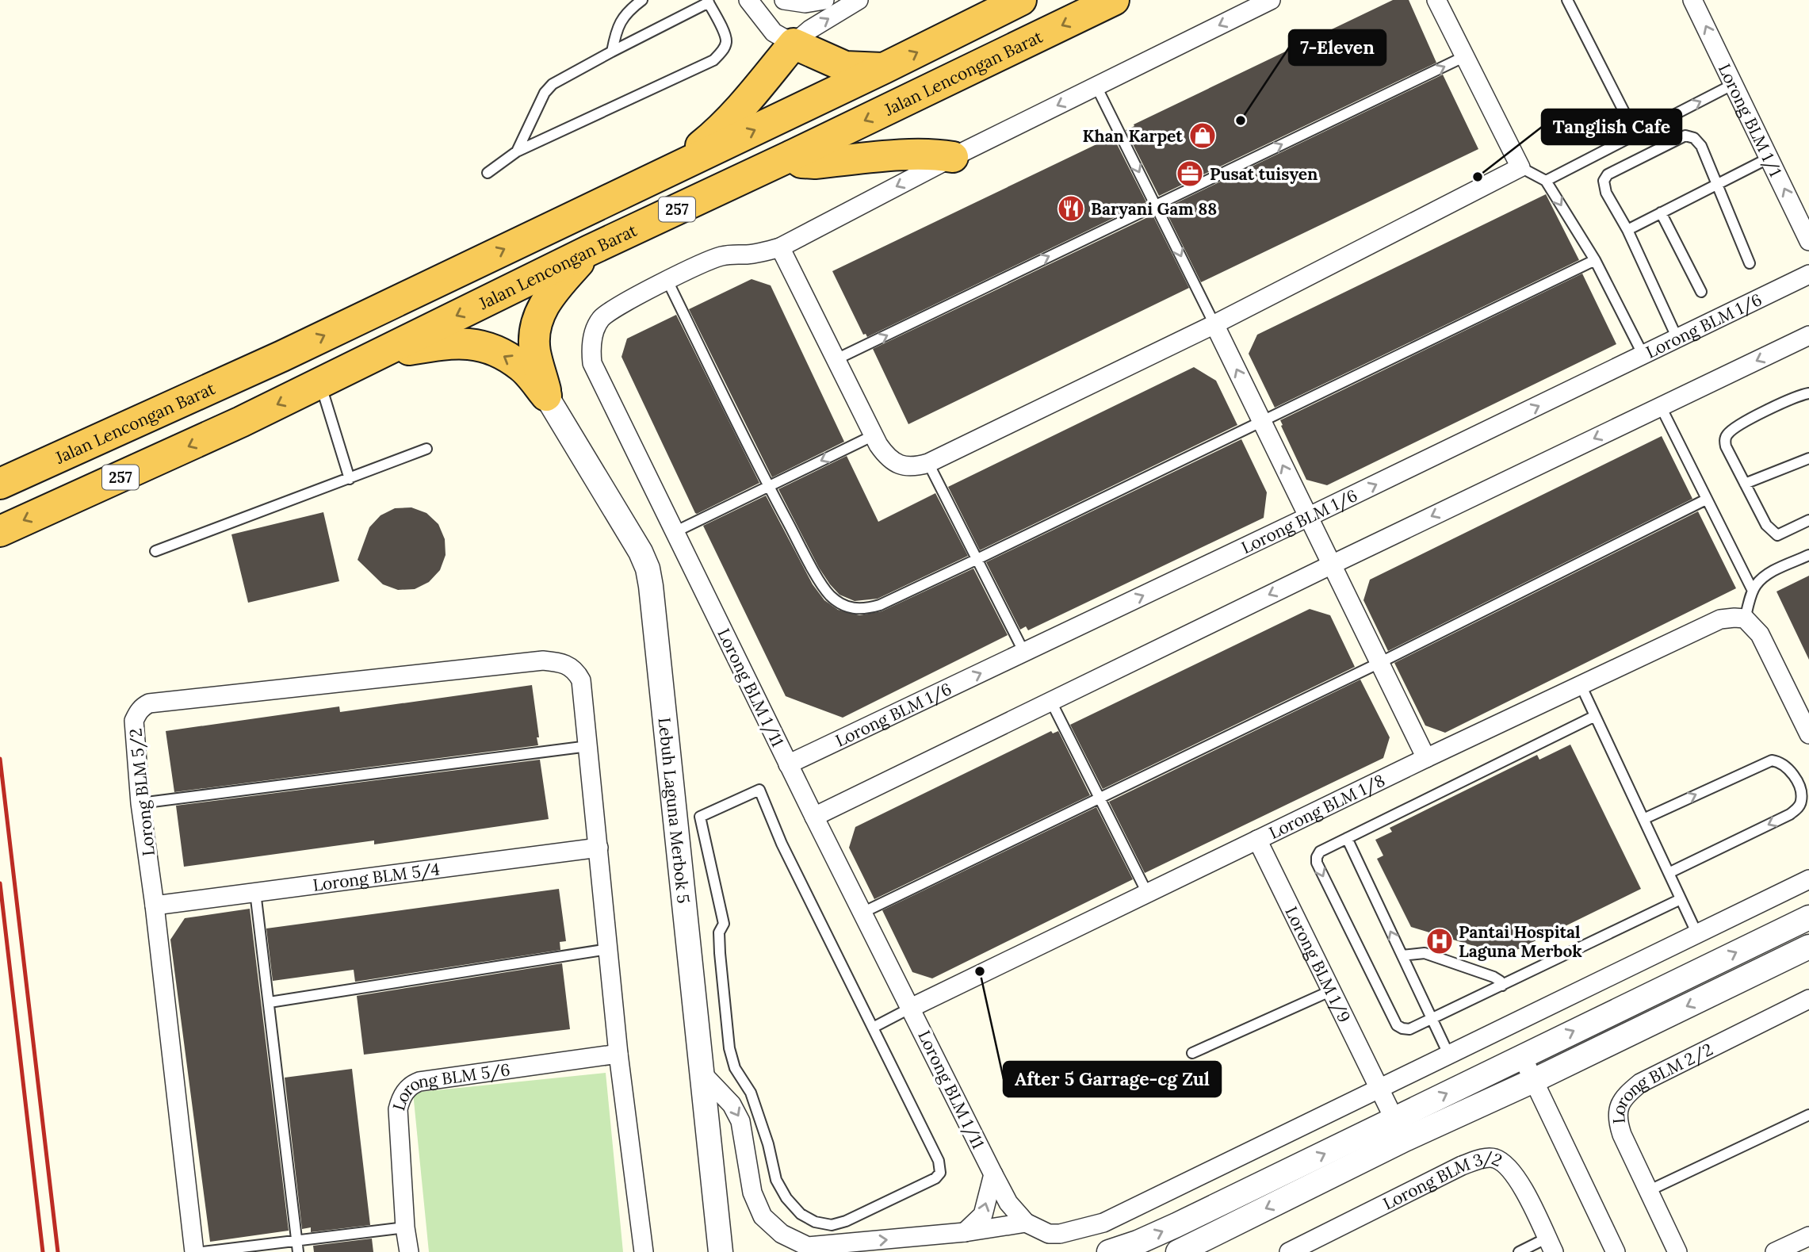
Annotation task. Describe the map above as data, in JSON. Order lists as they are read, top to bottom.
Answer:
{
  "streets": {
    "highway": ["Jalan Lencongan Barat", "257"],
    "street": [
      "Lorong BLM 1/1",
      "Lorong BLM 1/6",
      "Lorong BLM 1/11",
      "Lorong BLM 5/2",
      "Lorong BLM 1/8",
      "Lebuh Laguna Merbok 5",
      "Lorong BLM 5/4",
      "Lorong BLM 1/9",
      "Lorong BLM 2/2",
      "Lorong BLM 5/6",
      "Lorong BLM 3/2"
    ]
  },
  "crossings": [
    ["Lorong BLM 1/6", "Lorong BLM 1/11"],
    ["Lorong BLM 1/11", "Lorong BLM 1/8"],
    ["Lorong BLM 5/2", "Lorong BLM 5/4"],
    ["Lorong BLM 1/8", "Lorong BLM 1/9"]
  ],
  "one_way": ["Lorong BLM 1/1"],
  "places": {
    "other": ["7-Eleven", "Tanglish Cafe", "After 5 Garrage-cg Zul"],
    "shop": ["Khan Karpet"],
    "office": ["Pusat tuisyen"],
    "restaurant": ["Baryani Gam 88"],
    "hospital": ["Pantai Hospital Laguna Merbok"]
  }
}
